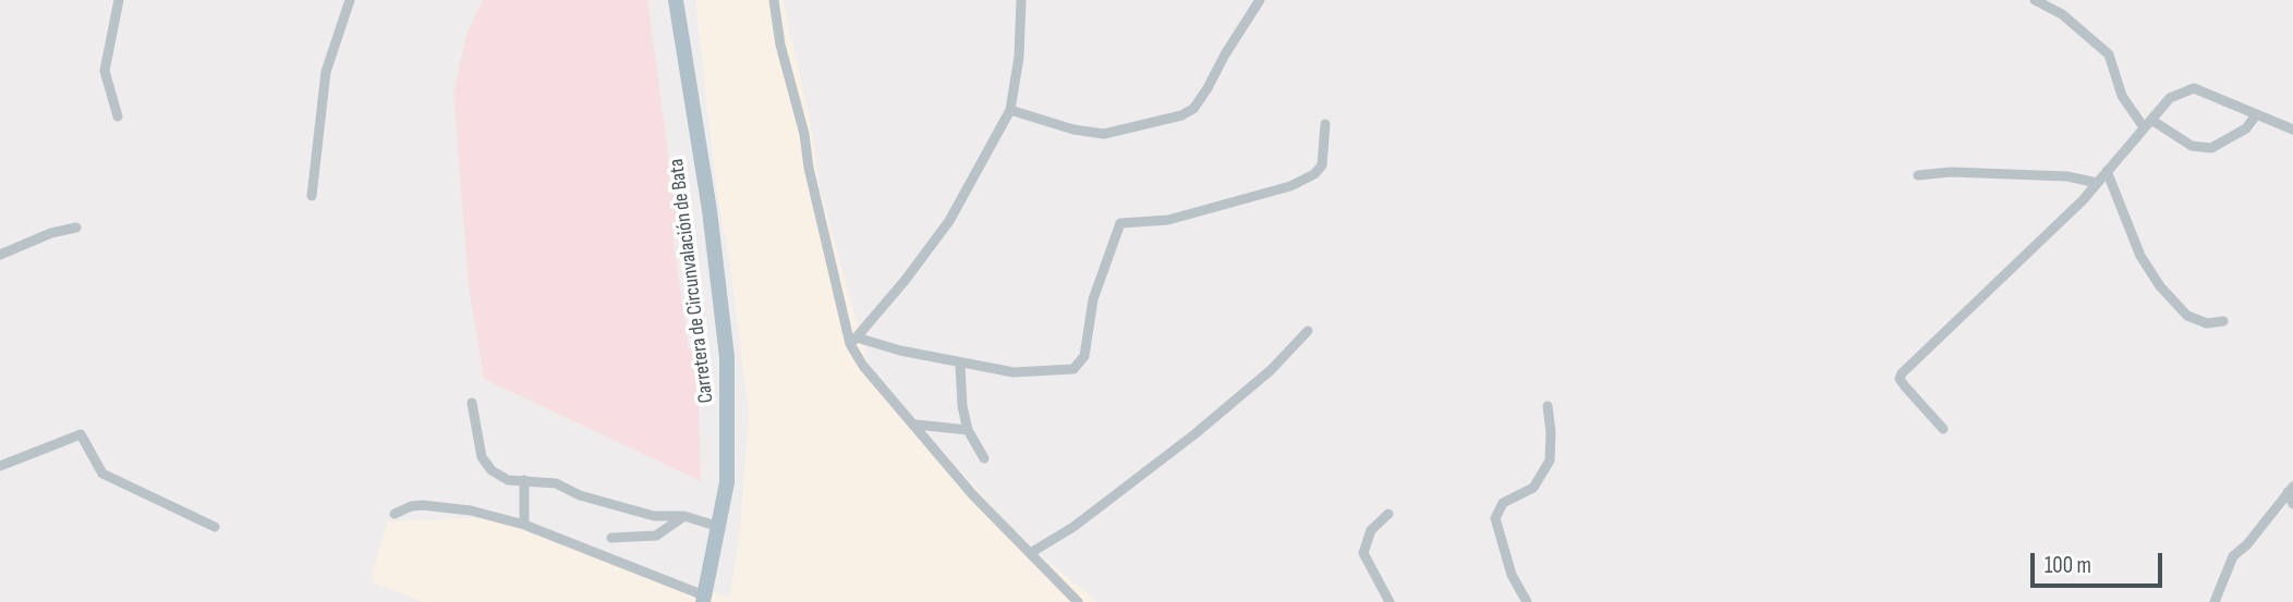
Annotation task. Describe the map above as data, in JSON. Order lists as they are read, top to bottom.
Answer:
{
  "streets": {
    "main road": ["Carretera de Circunvalación de Bata"]
  },
  "scale_bar": "100 m"
}
